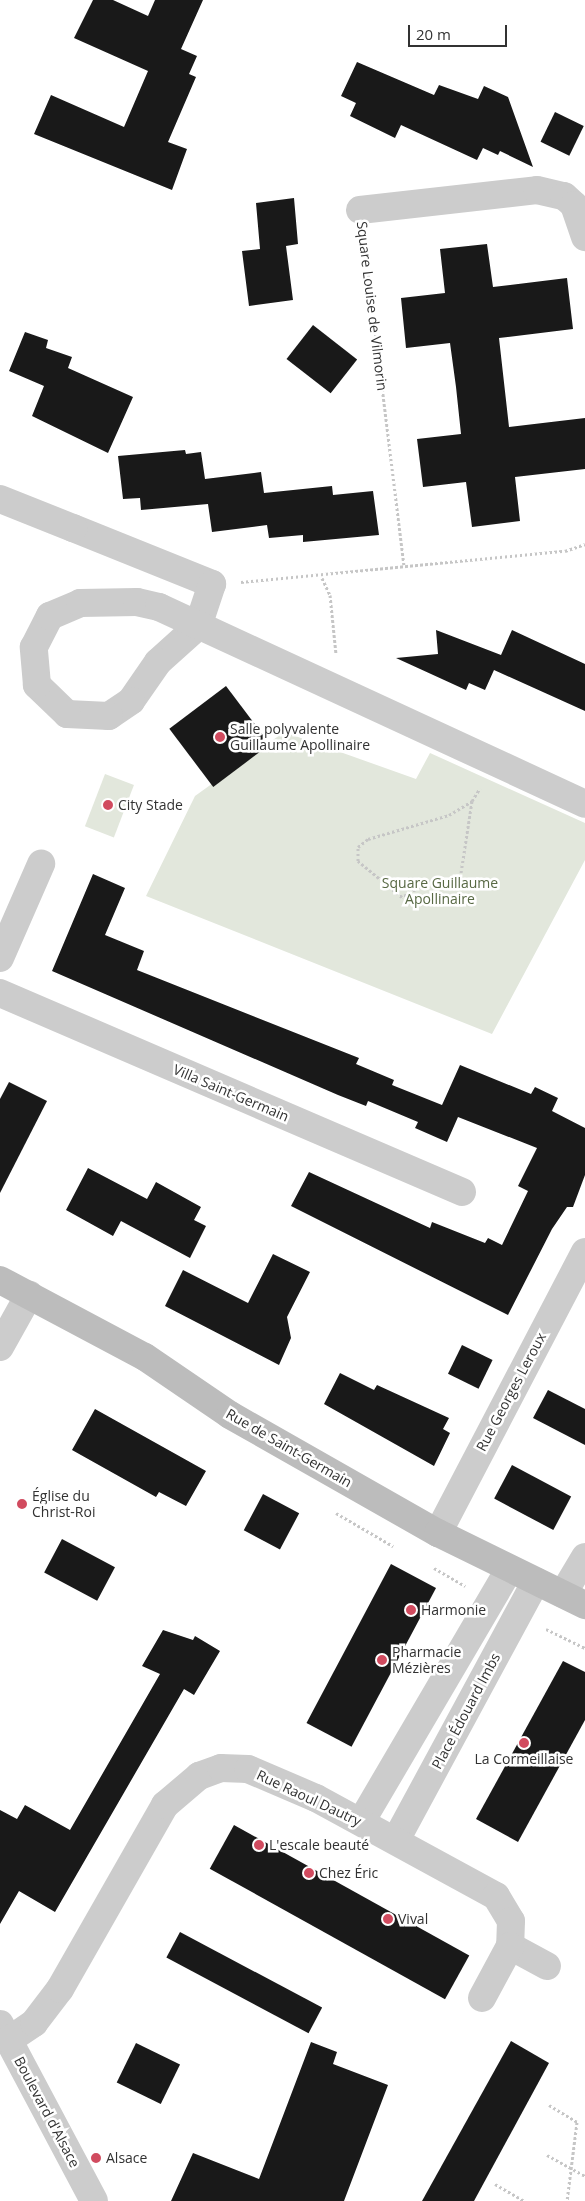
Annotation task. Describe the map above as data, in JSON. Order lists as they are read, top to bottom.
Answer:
{
  "streets": {
    "main road": ["Rue de Saint-Germain"],
    "street": [
      "Square Louise de Vilmorin",
      "Villa Saint-Germain",
      "Rue Georges Leroux",
      "Place Édouard Imbs",
      "Rue Raoul Dautry",
      "Boulevard d'Alsace"
    ]
  },
  "crossings": [
    ["Rue Georges Leroux", "Rue de Saint-Germain"],
    ["Rue de Saint-Germain", "Place Édouard Imbs"],
    ["Place Édouard Imbs", "Rue Raoul Dautry"],
    ["Rue Raoul Dautry", "Boulevard d'Alsace"]
  ],
  "parks": ["Square Guillaume Apollinaire"],
  "places": [
    "Salle polyvalente Guillaume Apollinaire",
    "City Stade",
    "Église du Christ-Roi",
    "Harmonie",
    "Pharmacie Mézières",
    "La Cormeillaise",
    "L'escale beauté",
    "Chez Éric",
    "Vival",
    "Alsace"
  ],
  "scale_bar": "20 m"
}
